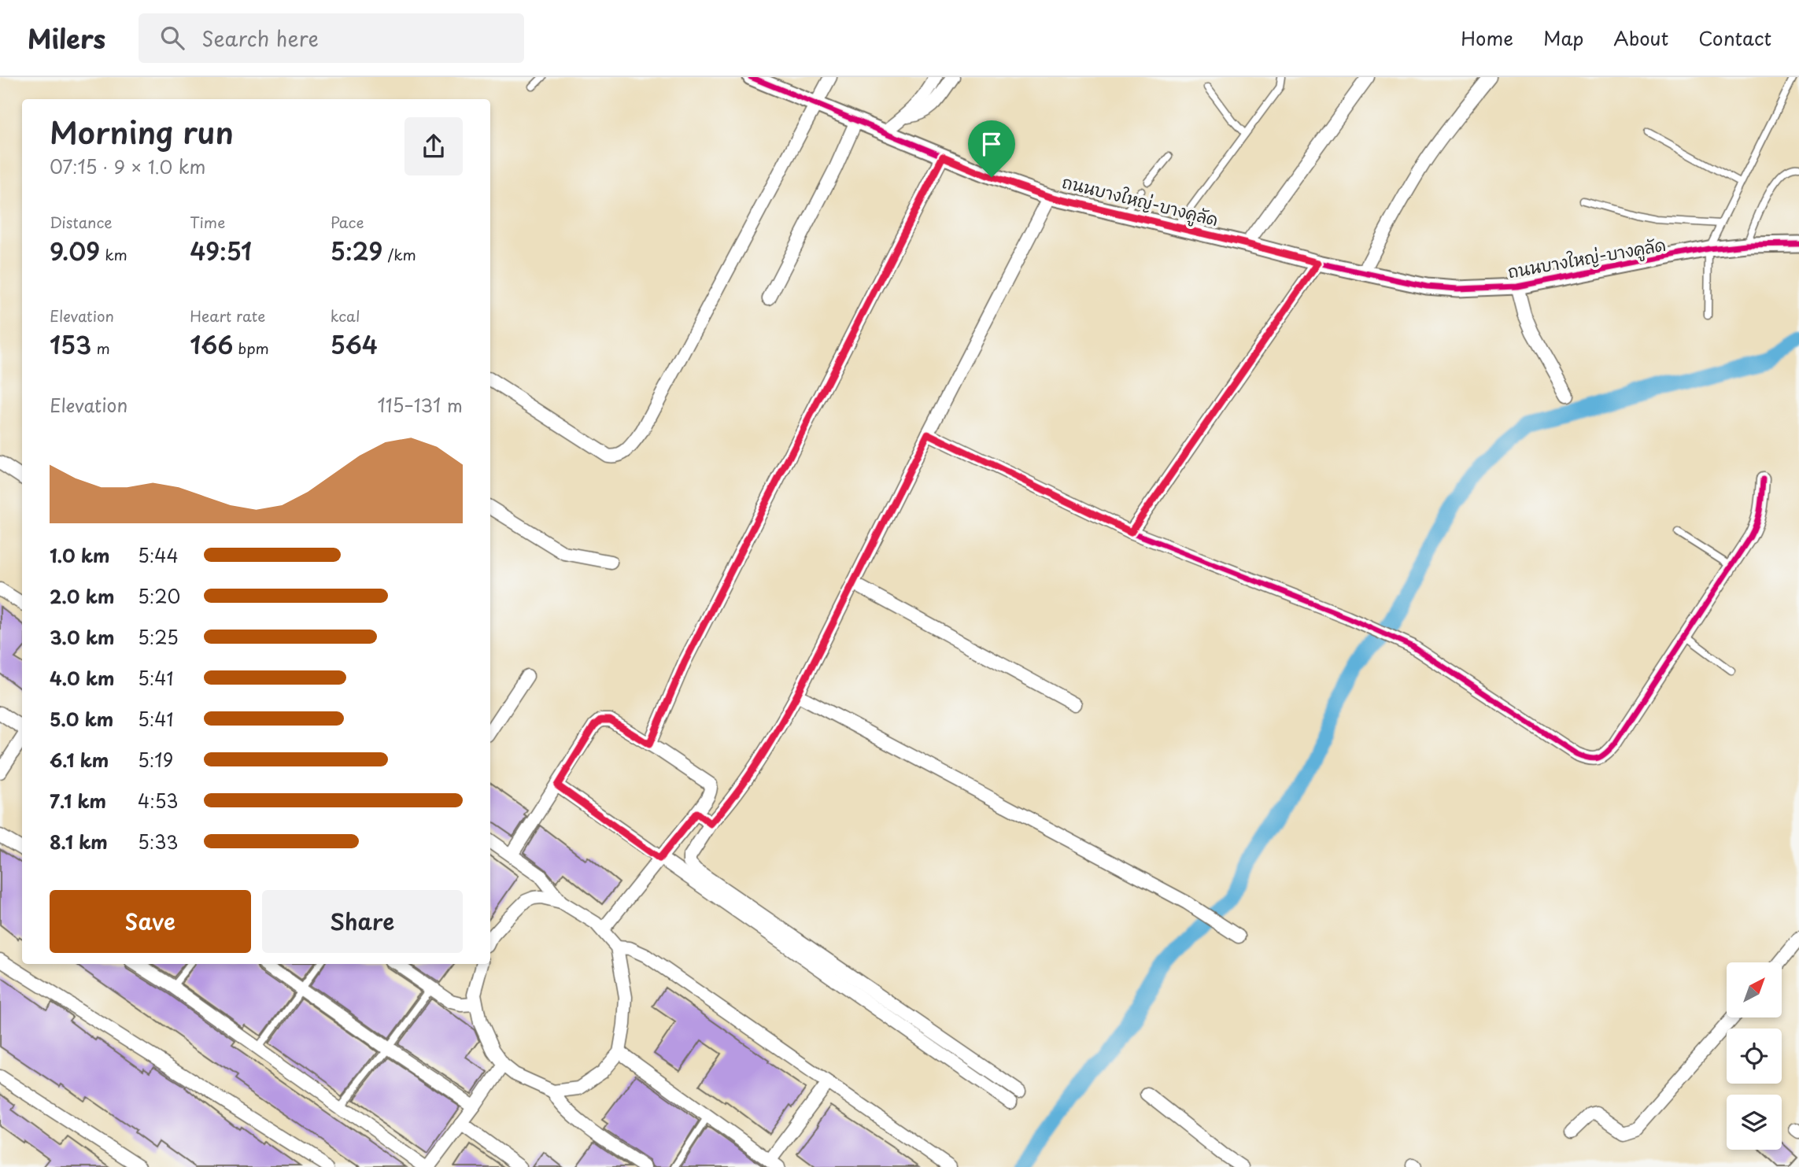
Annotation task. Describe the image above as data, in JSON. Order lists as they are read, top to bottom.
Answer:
{
  "streets": {
    "street": ["ถนนบางใหญ่-บางคูลัด"]
  },
  "north": "top right",
  "page": {
    "header": "Milers",
    "search": "Search here",
    "nav": [
      "Home",
      "Map",
      "About",
      "Contact"
    ],
    "heading": ["Morning run", "07:15 · 9 × 1.0 km"],
    "stats": [
      ["Distance", "9.09 km"],
      ["Time", "49:51"],
      ["Pace", "5:29 /km"],
      ["Elevation", "153 m"],
      ["Heart rate", "166 bpm"],
      ["kcal", "564"]
    ],
    "chart": ["Elevation", "115–131 m"],
    "list": [
      {
        "name": "1.0 km",
        "note": "5:44"
      },
      {
        "name": "2.0 km",
        "note": "5:20"
      },
      {
        "name": "3.0 km",
        "note": "5:25"
      },
      {
        "name": "4.0 km",
        "note": "5:41"
      },
      {
        "name": "5.0 km",
        "note": "5:41"
      },
      {
        "name": "6.1 km",
        "note": "5:19"
      },
      {
        "name": "7.1 km",
        "note": "4:53"
      },
      {
        "name": "8.1 km",
        "note": "5:33"
      }
    ],
    "buttons": ["Save", "Share"]
  }
}
